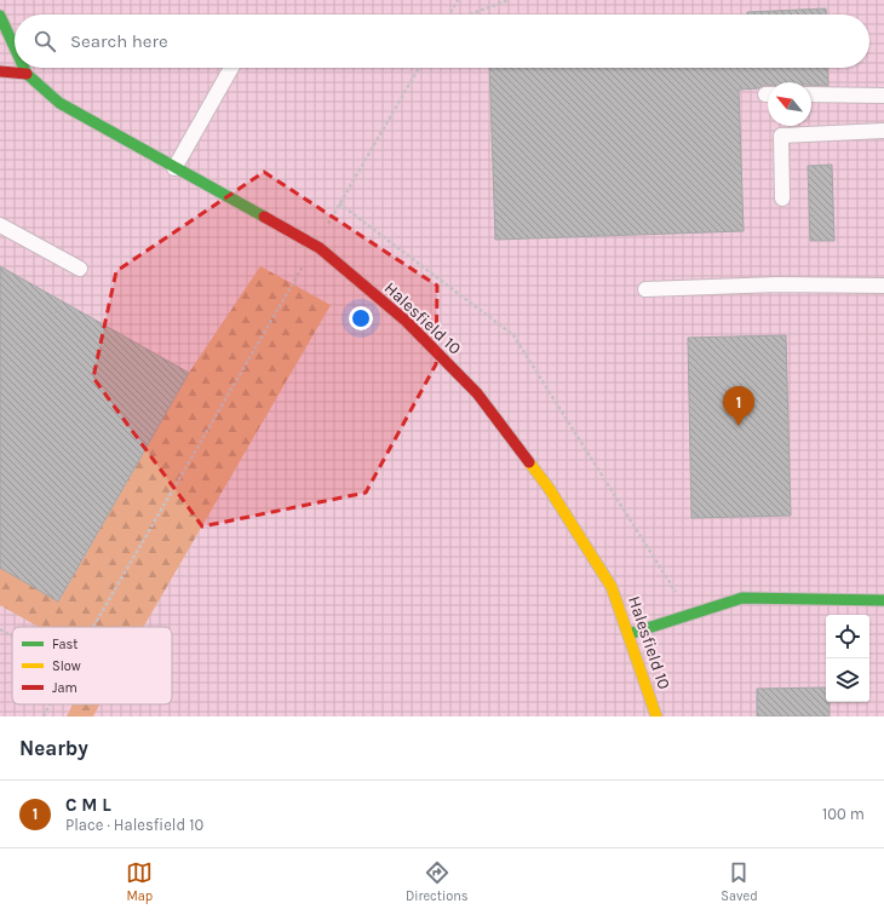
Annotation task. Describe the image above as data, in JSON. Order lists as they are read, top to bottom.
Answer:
{
  "streets": {
    "street": ["Halesfield 10"]
  },
  "legend": ["Fast", "Slow", "Jam"],
  "north": "top left",
  "page": {
    "search": "Search here",
    "pins": "1",
    "heading": "Nearby",
    "list": [
      {
        "mark": "1",
        "name": "C M L",
        "note": "Place · Halesfield 10",
        "value": "100 m"
      }
    ],
    "nav": ["Map", "Directions", "Saved"]
  }
}
